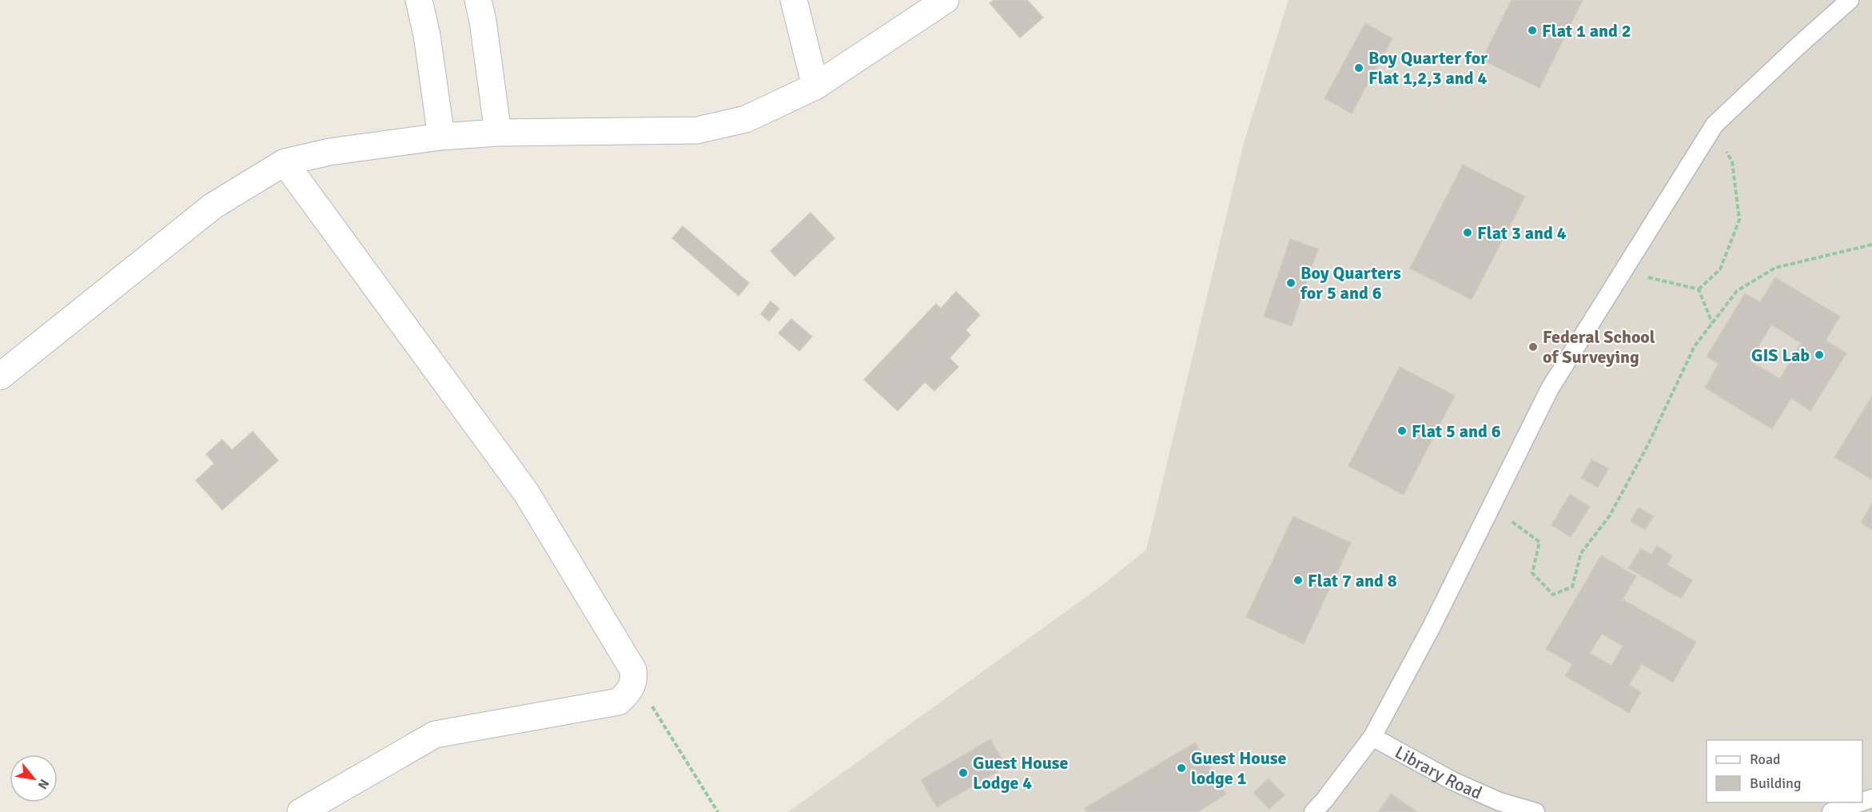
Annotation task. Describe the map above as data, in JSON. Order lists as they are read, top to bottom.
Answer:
{
  "streets": {
    "lane": ["Library Road"]
  },
  "places": [
    "Flat 1 and 2",
    "Boy Quarter for Flat 1,2,3 and 4",
    "Flat 3 and 4",
    "Boy Quarters for 5 and 6",
    "Federal School of Surveying",
    "GIS Lab",
    "Flat 5 and 6",
    "Flat 7 and 8",
    "Guest House lodge 1",
    "Guest House Lodge 4"
  ],
  "legend": ["Road", "Building"],
  "north": "bottom right"
}
